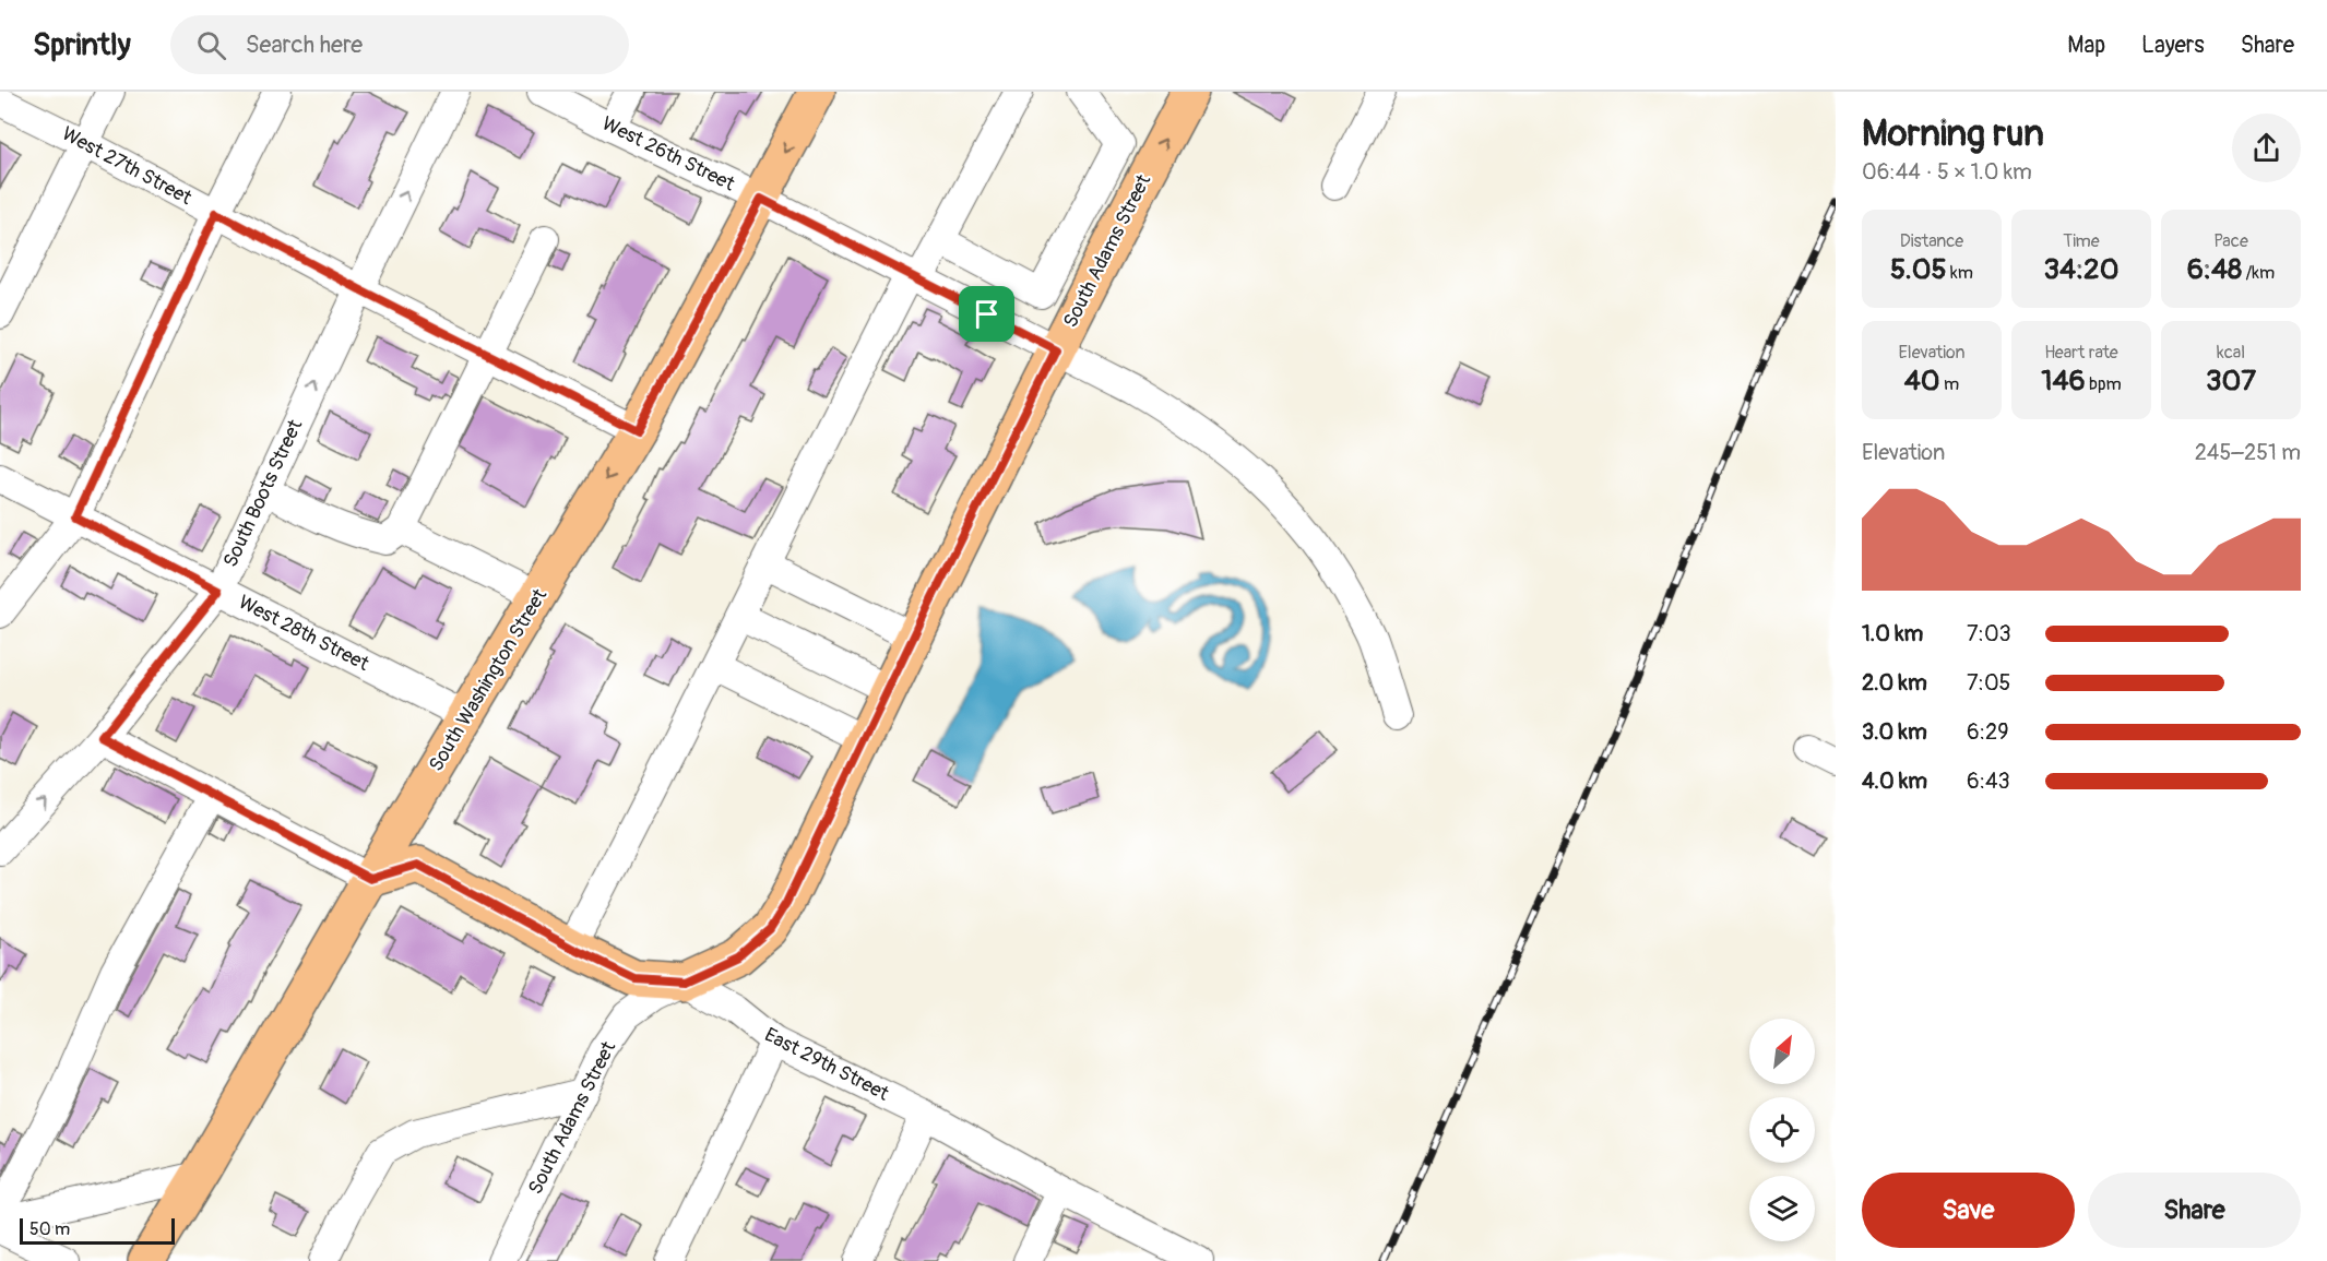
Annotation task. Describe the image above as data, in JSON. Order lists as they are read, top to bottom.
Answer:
{
  "streets": {
    "main road": ["South Adams Street", "South Washington Street", "East 29th Street"],
    "street": [
      "West 26th Street",
      "West 27th Street",
      "South Boots Street",
      "West 28th Street"
    ]
  },
  "crossings": [
    ["West 26th Street", "South Adams Street"],
    ["West 26th Street", "South Washington Street"],
    ["West 27th Street", "South Boots Street"],
    ["West 27th Street", "South Washington Street"],
    ["South Adams Street", "East 29th Street"],
    ["South Boots Street", "West 28th Street"],
    ["West 28th Street", "South Washington Street"]
  ],
  "scale_bar": "50 m",
  "north": "top right",
  "page": {
    "header": "Sprintly",
    "search": "Search here",
    "nav": ["Map", "Layers", "Share"],
    "heading": ["Morning run", "06:44 · 5 × 1.0 km"],
    "stats": [
      ["Distance", "5.05 km"],
      ["Time", "34:20"],
      ["Pace", "6:48 /km"],
      ["Elevation", "40 m"],
      ["Heart rate", "146 bpm"],
      ["kcal", "307"]
    ],
    "chart": ["Elevation", "245–251 m"],
    "list": [
      {
        "name": "1.0 km",
        "note": "7:03"
      },
      {
        "name": "2.0 km",
        "note": "7:05"
      },
      {
        "name": "3.0 km",
        "note": "6:29"
      },
      {
        "name": "4.0 km",
        "note": "6:43"
      }
    ],
    "buttons": ["Save", "Share"],
    "scale": "50 m"
  }
}
